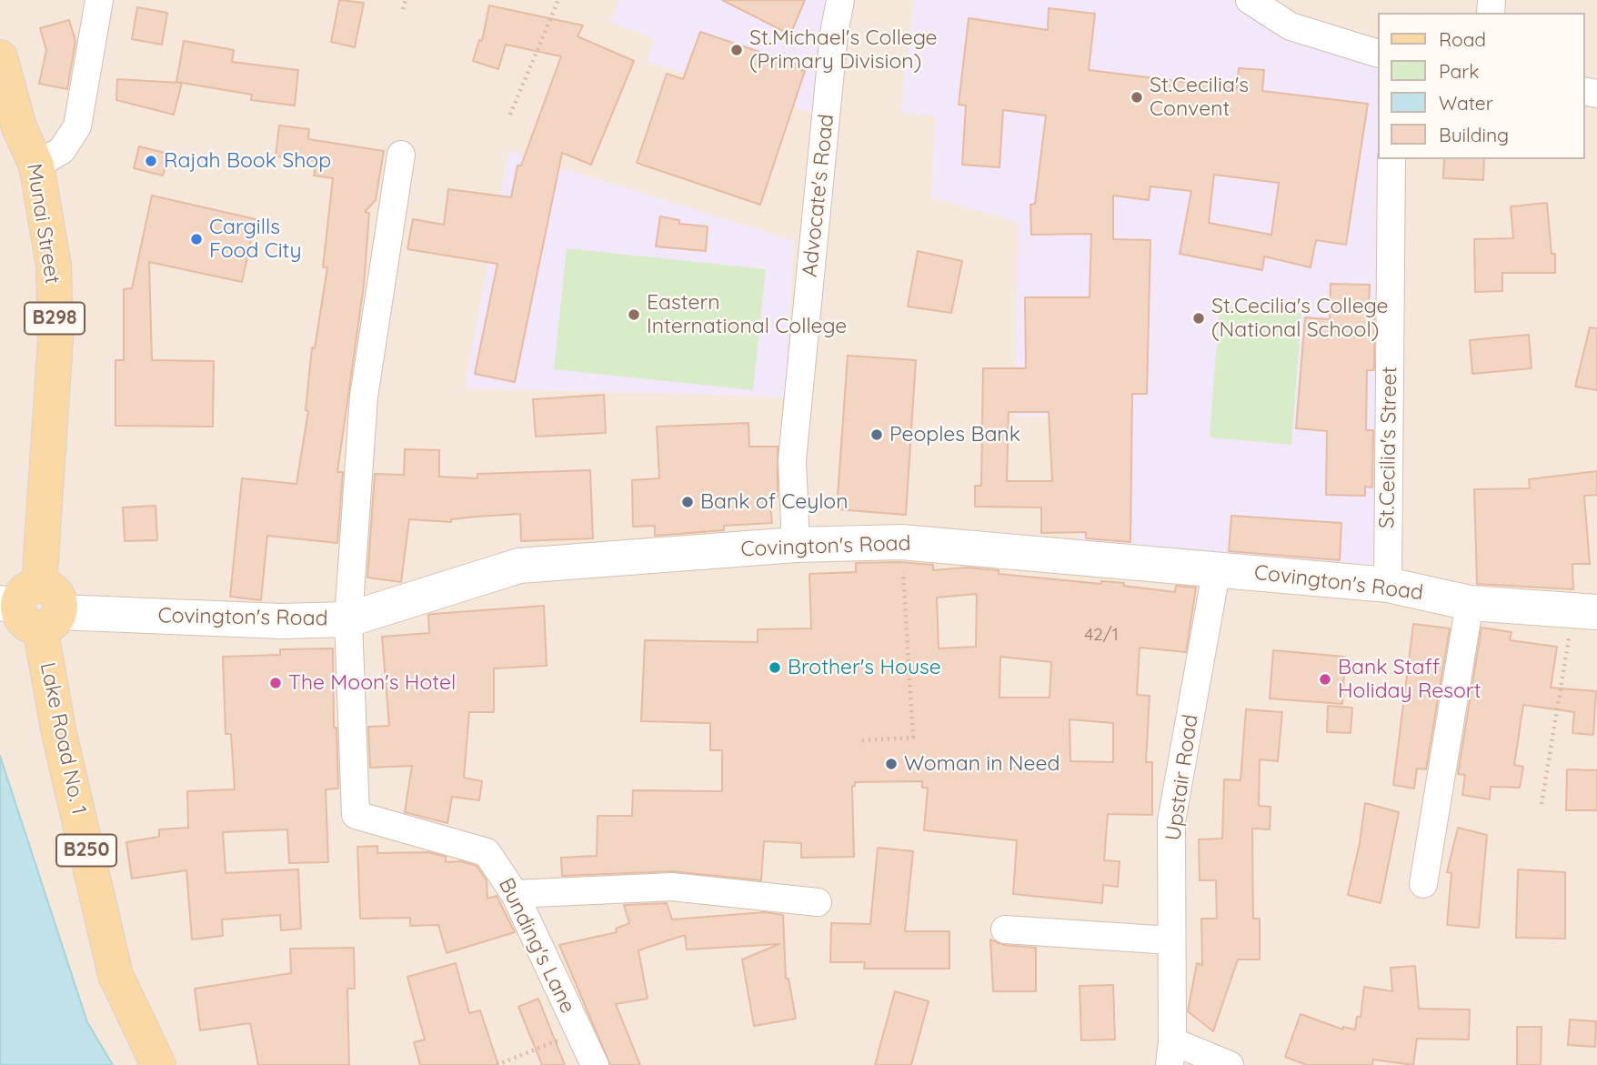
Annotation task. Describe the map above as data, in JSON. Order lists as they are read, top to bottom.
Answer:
{
  "streets": {
    "main road": [
      "Munai Street",
      "B298",
      "Covington's Road",
      "Lake Road No. 1",
      "B250"
    ],
    "street": [
      "Advocate's Road",
      "St.Cecilia's Street",
      "Upstair Road",
      "Bunding's Lane"
    ]
  },
  "crossings": [
    ["Advocate's Road", "Covington's Road"],
    ["Munai Street", "Covington's Road"],
    ["Munai Street", "Lake Road No. 1"],
    ["St.Cecilia's Street", "Covington's Road"],
    ["Covington's Road", "Lake Road No. 1"],
    ["Covington's Road", "Upstair Road"],
    ["Covington's Road", "Bunding's Lane"]
  ],
  "places": [
    "St.Michael's College (Primary Division)",
    "St.Cecilia's Convent",
    "Rajah Book Shop",
    "Cargills Food City",
    "Eastern International College",
    "St.Cecilia's College (National School)",
    "Peoples Bank",
    "Bank of Ceylon",
    "Brother's House",
    "Bank Staff Holiday Resort",
    "The Moon's Hotel",
    "Woman in Need"
  ],
  "house_numbers": ["42/1"],
  "legend": [
    "Road",
    "Park",
    "Water",
    "Building"
  ]
}
